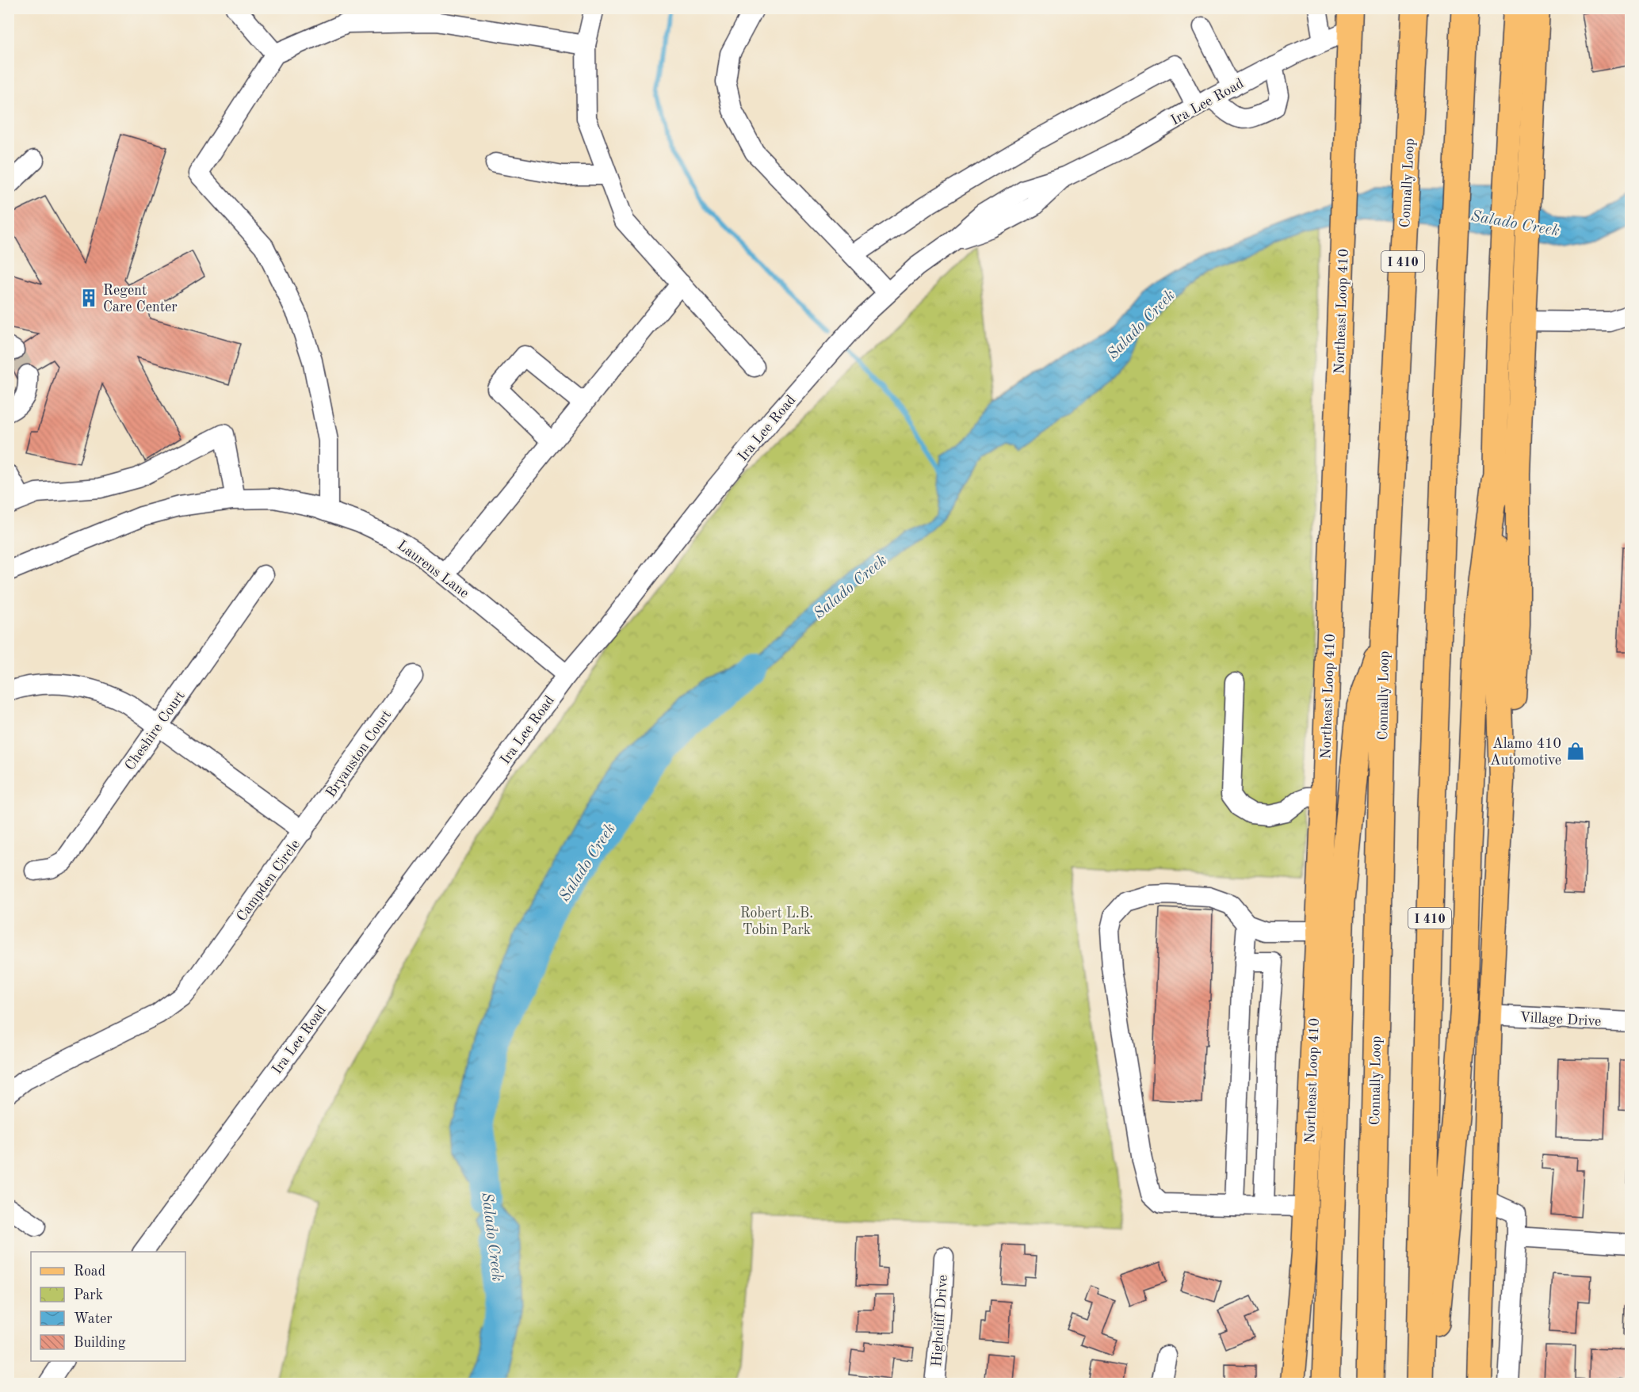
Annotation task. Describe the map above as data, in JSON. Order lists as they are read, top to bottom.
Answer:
{
  "streets": {
    "highway": ["Connally Loop", "I 410"],
    "main road": ["Northeast Loop 410"],
    "street": [
      "Ira Lee Road",
      "Laurens Lane",
      "Cheshire Court",
      "Bryanston Court",
      "Campden Circle",
      "Village Drive",
      "Highcliff Drive"
    ]
  },
  "crossings": [
    ["Ira Lee Road", "Northeast Loop 410"],
    ["Ira Lee Road", "Laurens Lane"],
    ["Cheshire Court", "Campden Circle"],
    ["Bryanston Court", "Campden Circle"]
  ],
  "water": ["Salado Creek"],
  "parks": ["Robert L.B. Tobin Park"],
  "places": {
    "building": ["Regent Care Center"],
    "shop": ["Alamo 410 Automotive"]
  },
  "legend": [
    "Road",
    "Park",
    "Water",
    "Building"
  ]
}
